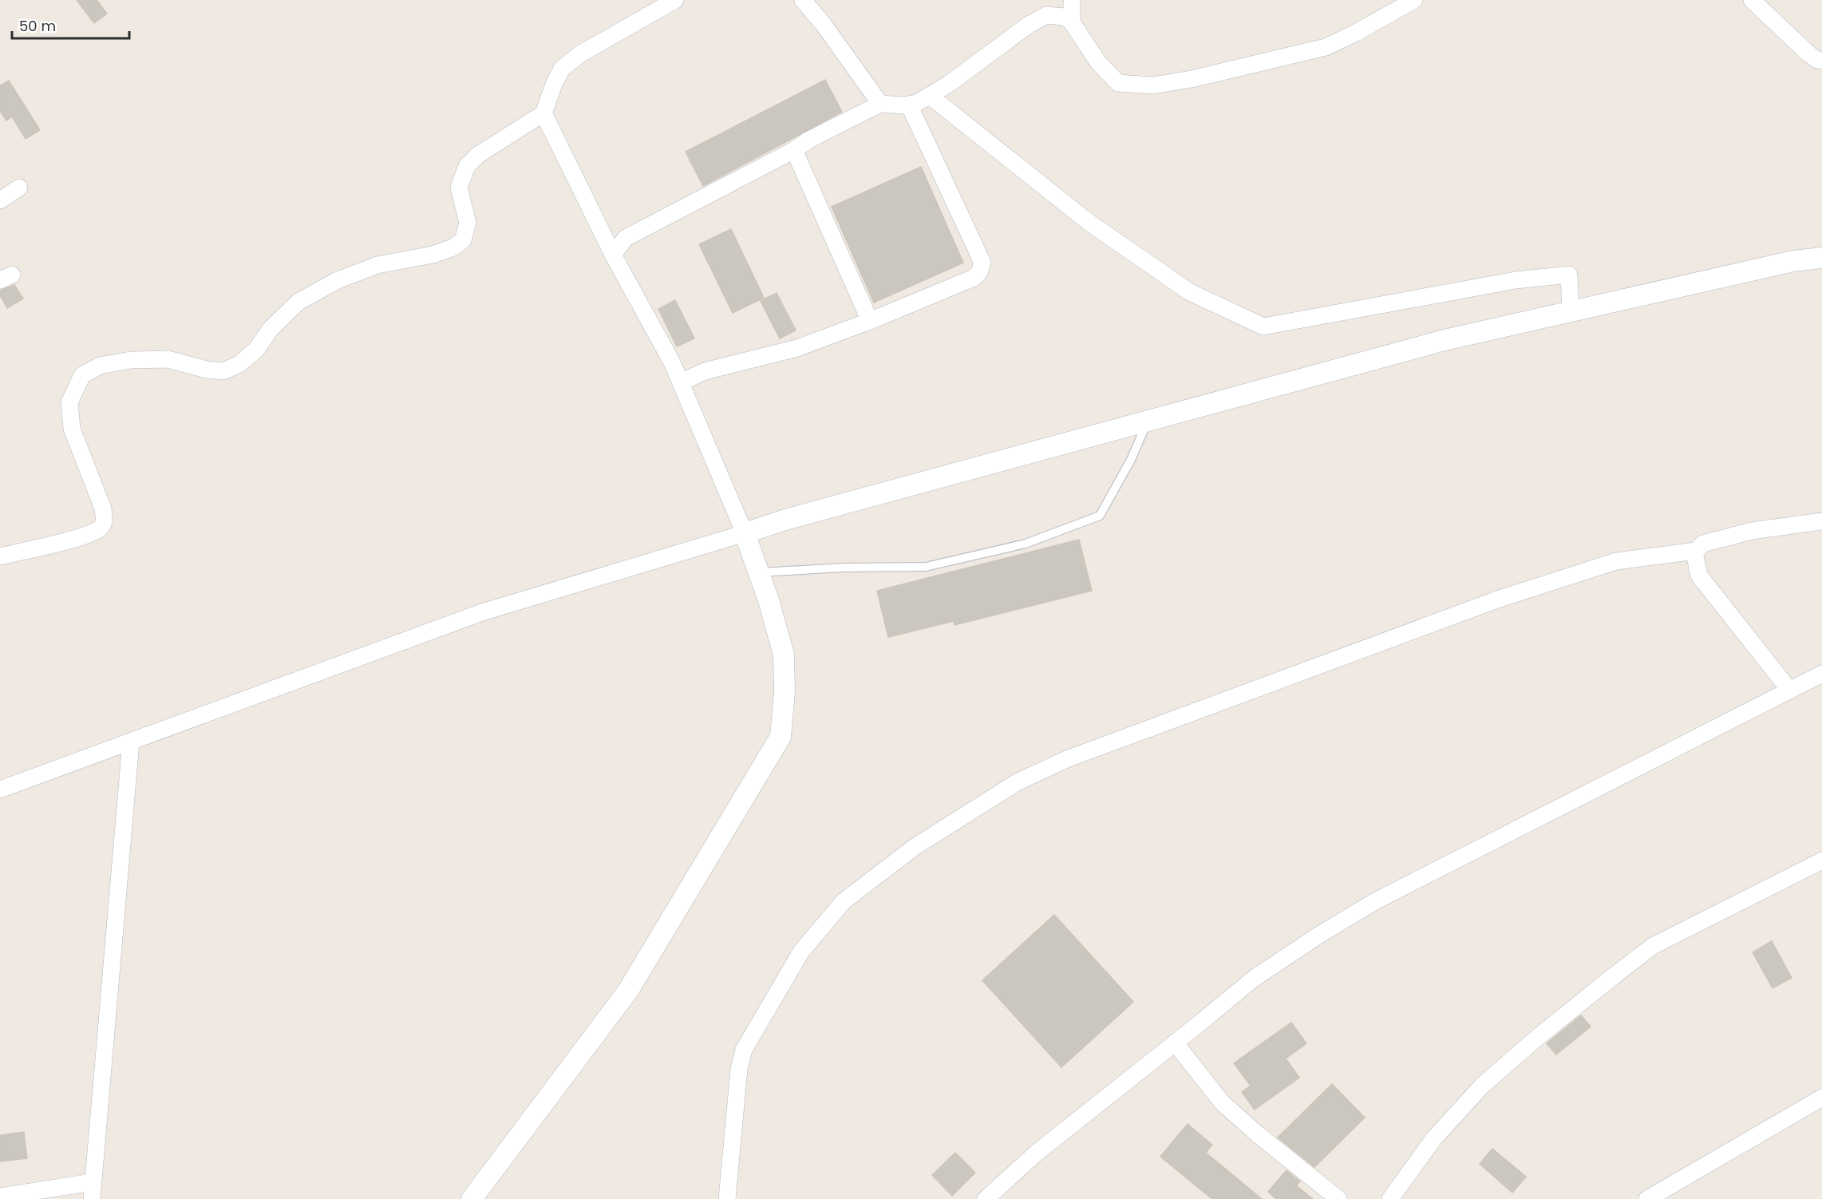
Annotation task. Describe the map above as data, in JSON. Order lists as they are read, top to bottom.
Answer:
{
  "scale_bar": "50 m"
}
